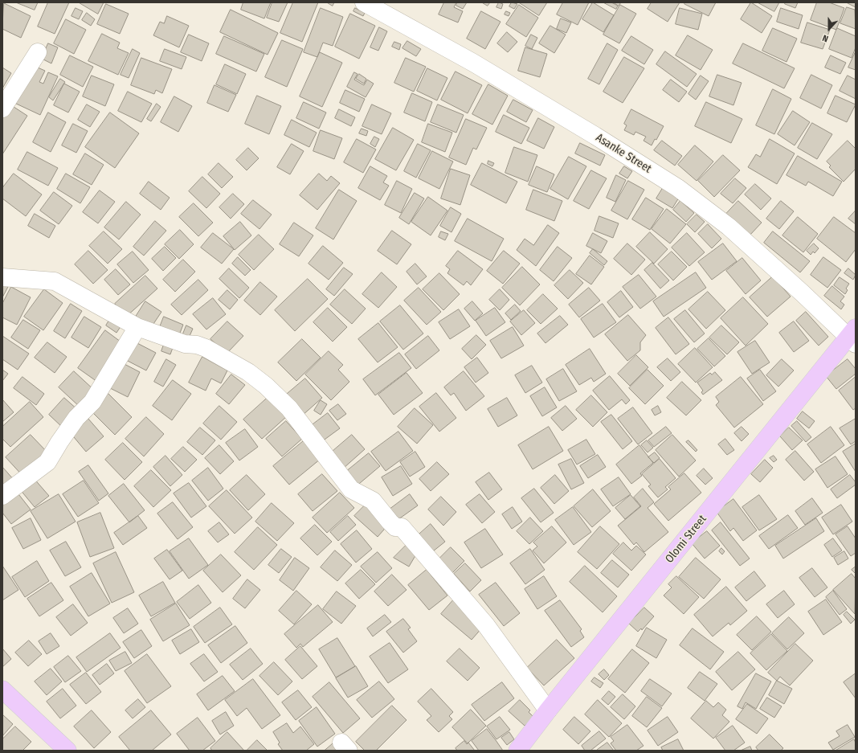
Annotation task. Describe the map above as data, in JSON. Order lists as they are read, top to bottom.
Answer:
{
  "streets": {
    "main road": ["Olomi Street"],
    "street": ["Asanke Street"]
  },
  "crossings": [
    ["Asanke Street", "Olomi Street"]
  ],
  "north": "bottom"
}
